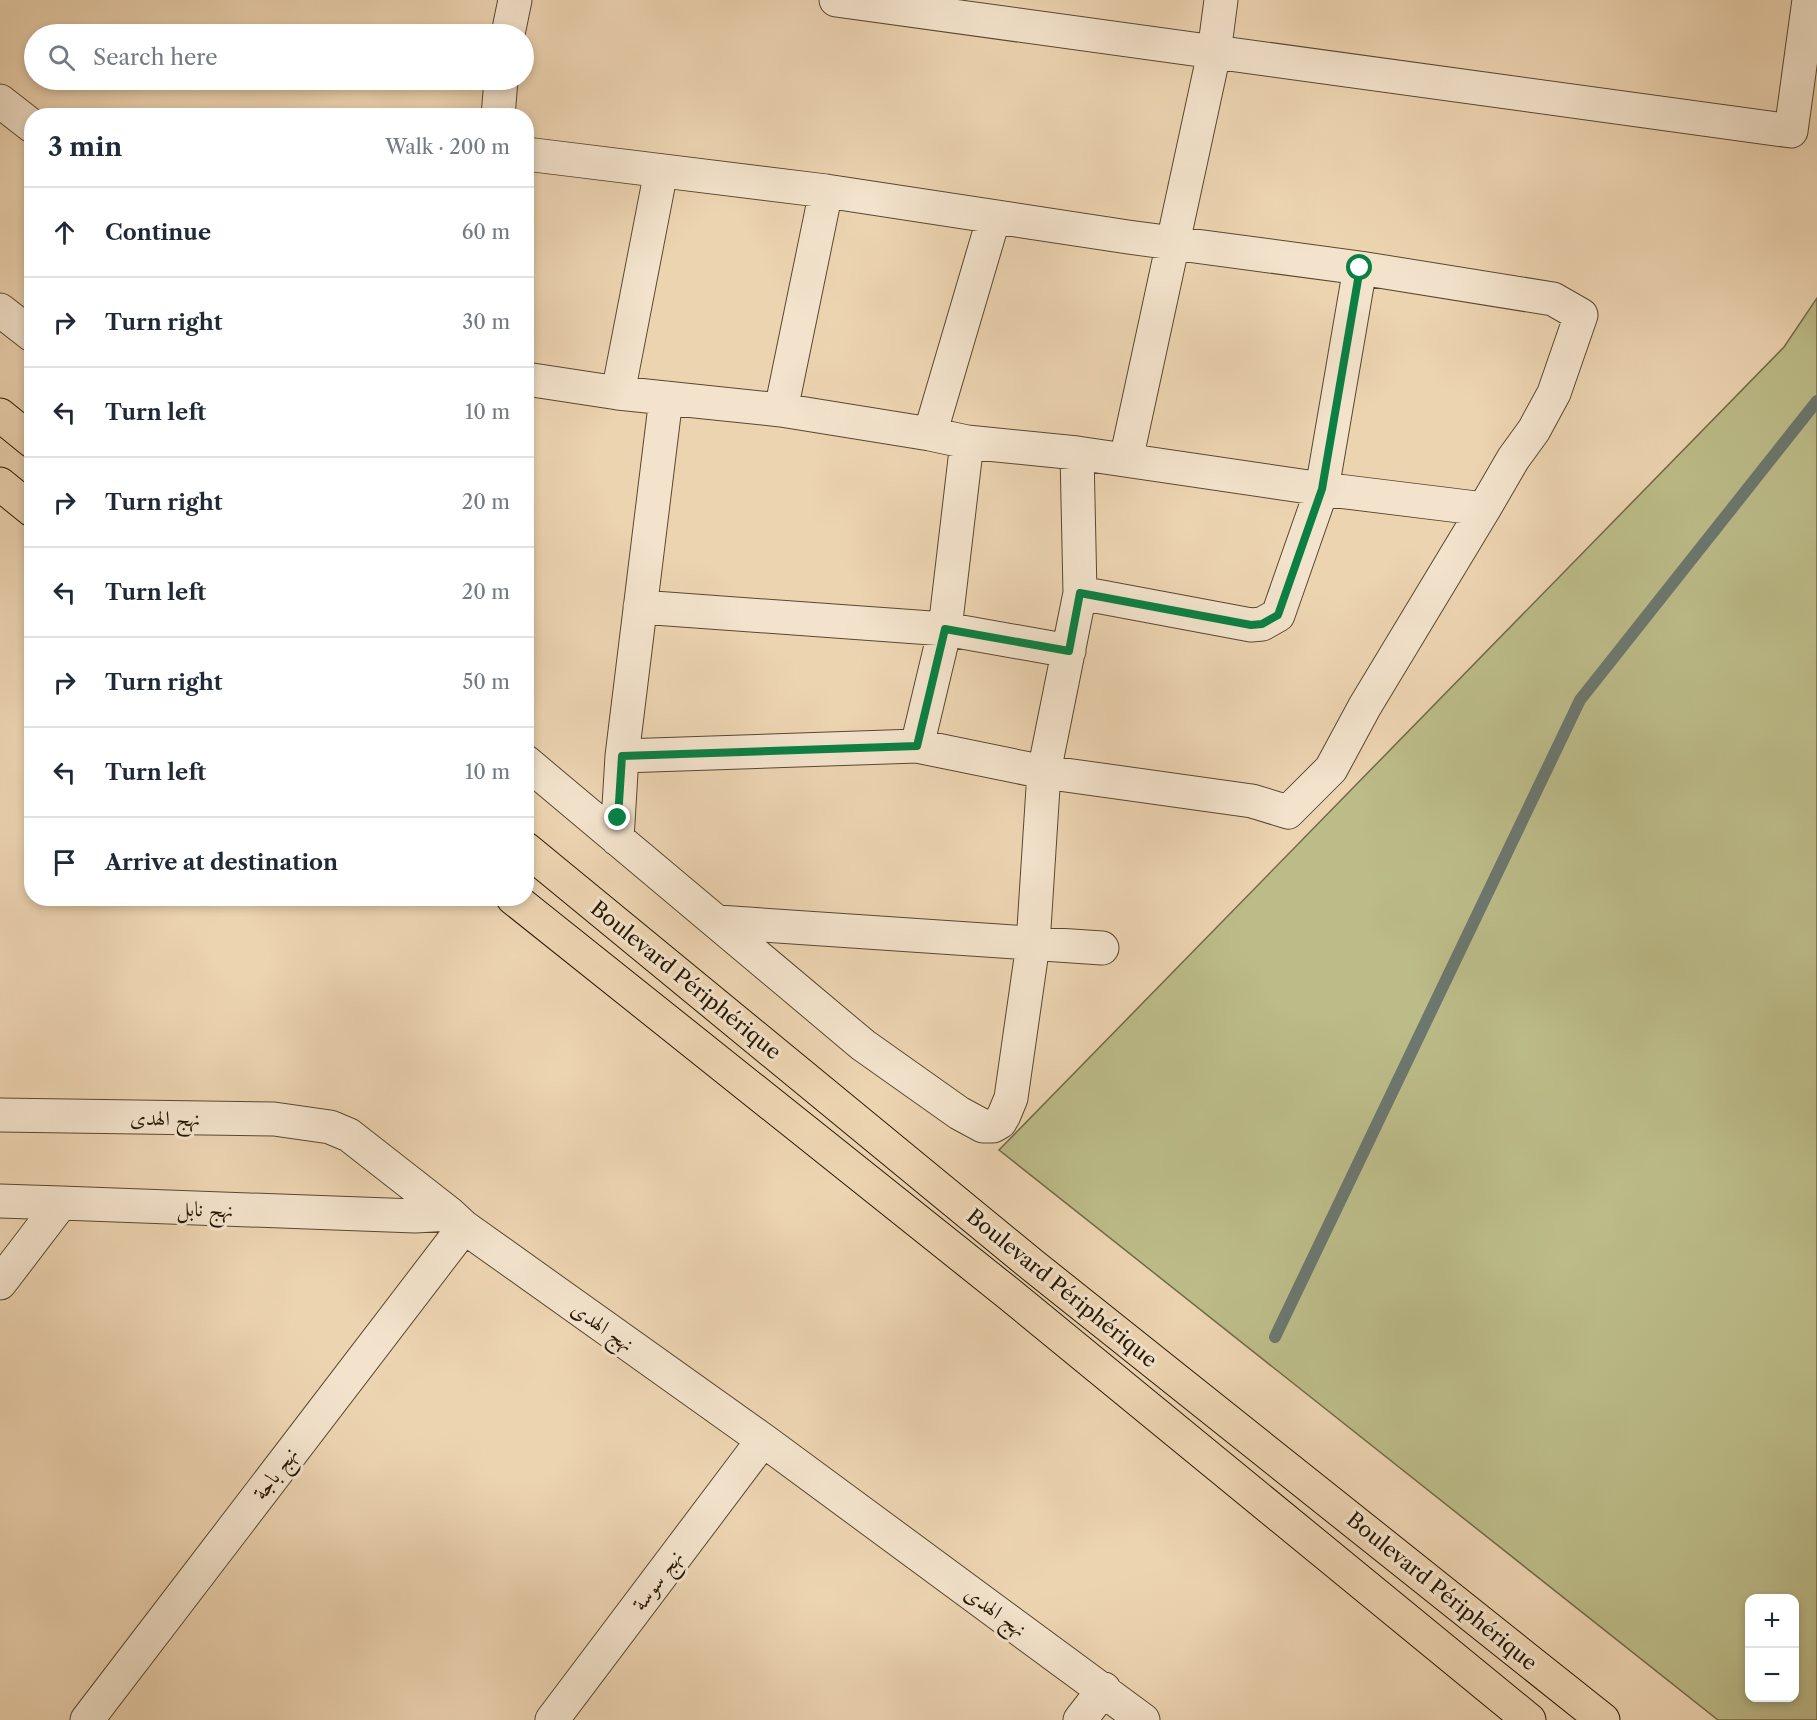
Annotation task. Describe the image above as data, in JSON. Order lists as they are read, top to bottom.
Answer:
{
  "streets": {
    "highway": ["Boulevard Périphérique"],
    "street": [
      "نهج الهدى",
      "نهج نابل",
      "نهج باجة",
      "نهج سوسة"
    ]
  },
  "crossings": [
    ["نهج الهدى", "نهج نابل"],
    ["نهج الهدى", "نهج باجة"],
    ["نهج الهدى", "نهج سوسة"],
    ["نهج نابل", "نهج باجة"]
  ],
  "page": {
    "search": "Search here",
    "heading": ["3 min", "Walk · 200 m"],
    "list": [
      ["Continue", "60 m"],
      ["Turn right", "30 m"],
      ["Turn left", "10 m"],
      ["Turn right", "20 m"],
      ["Turn left", "20 m"],
      ["Turn right", "50 m"],
      ["Turn left", "10 m"],
      "Arrive at destination"
    ],
    "map_buttons": ["+", "−"]
  }
}
